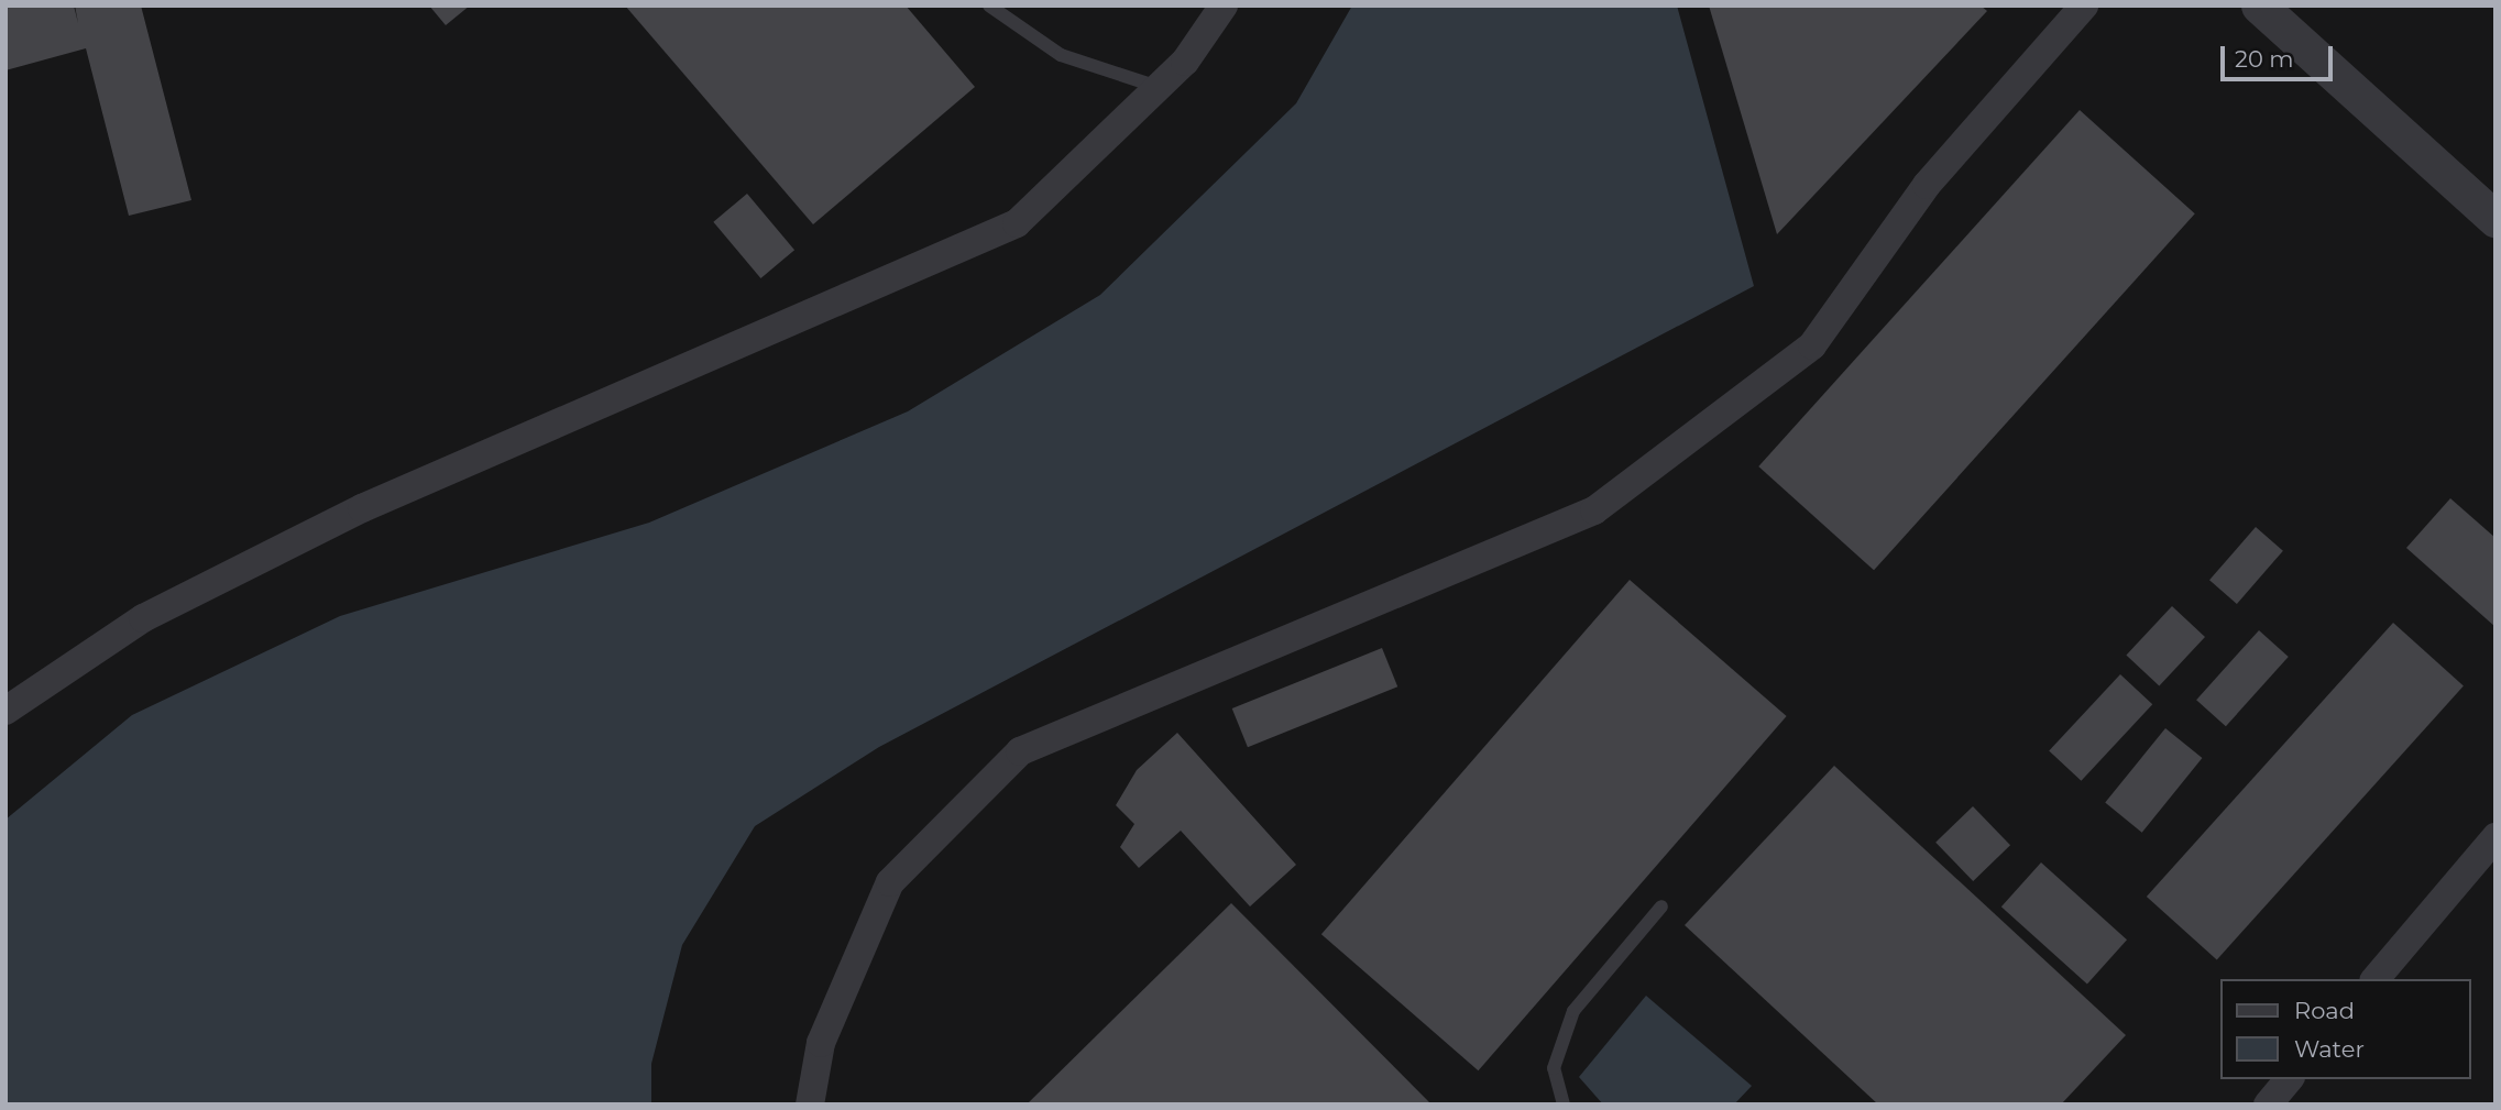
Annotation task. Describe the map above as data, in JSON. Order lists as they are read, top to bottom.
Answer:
{
  "legend": ["Road", "Water"],
  "scale_bar": "20 m"
}
